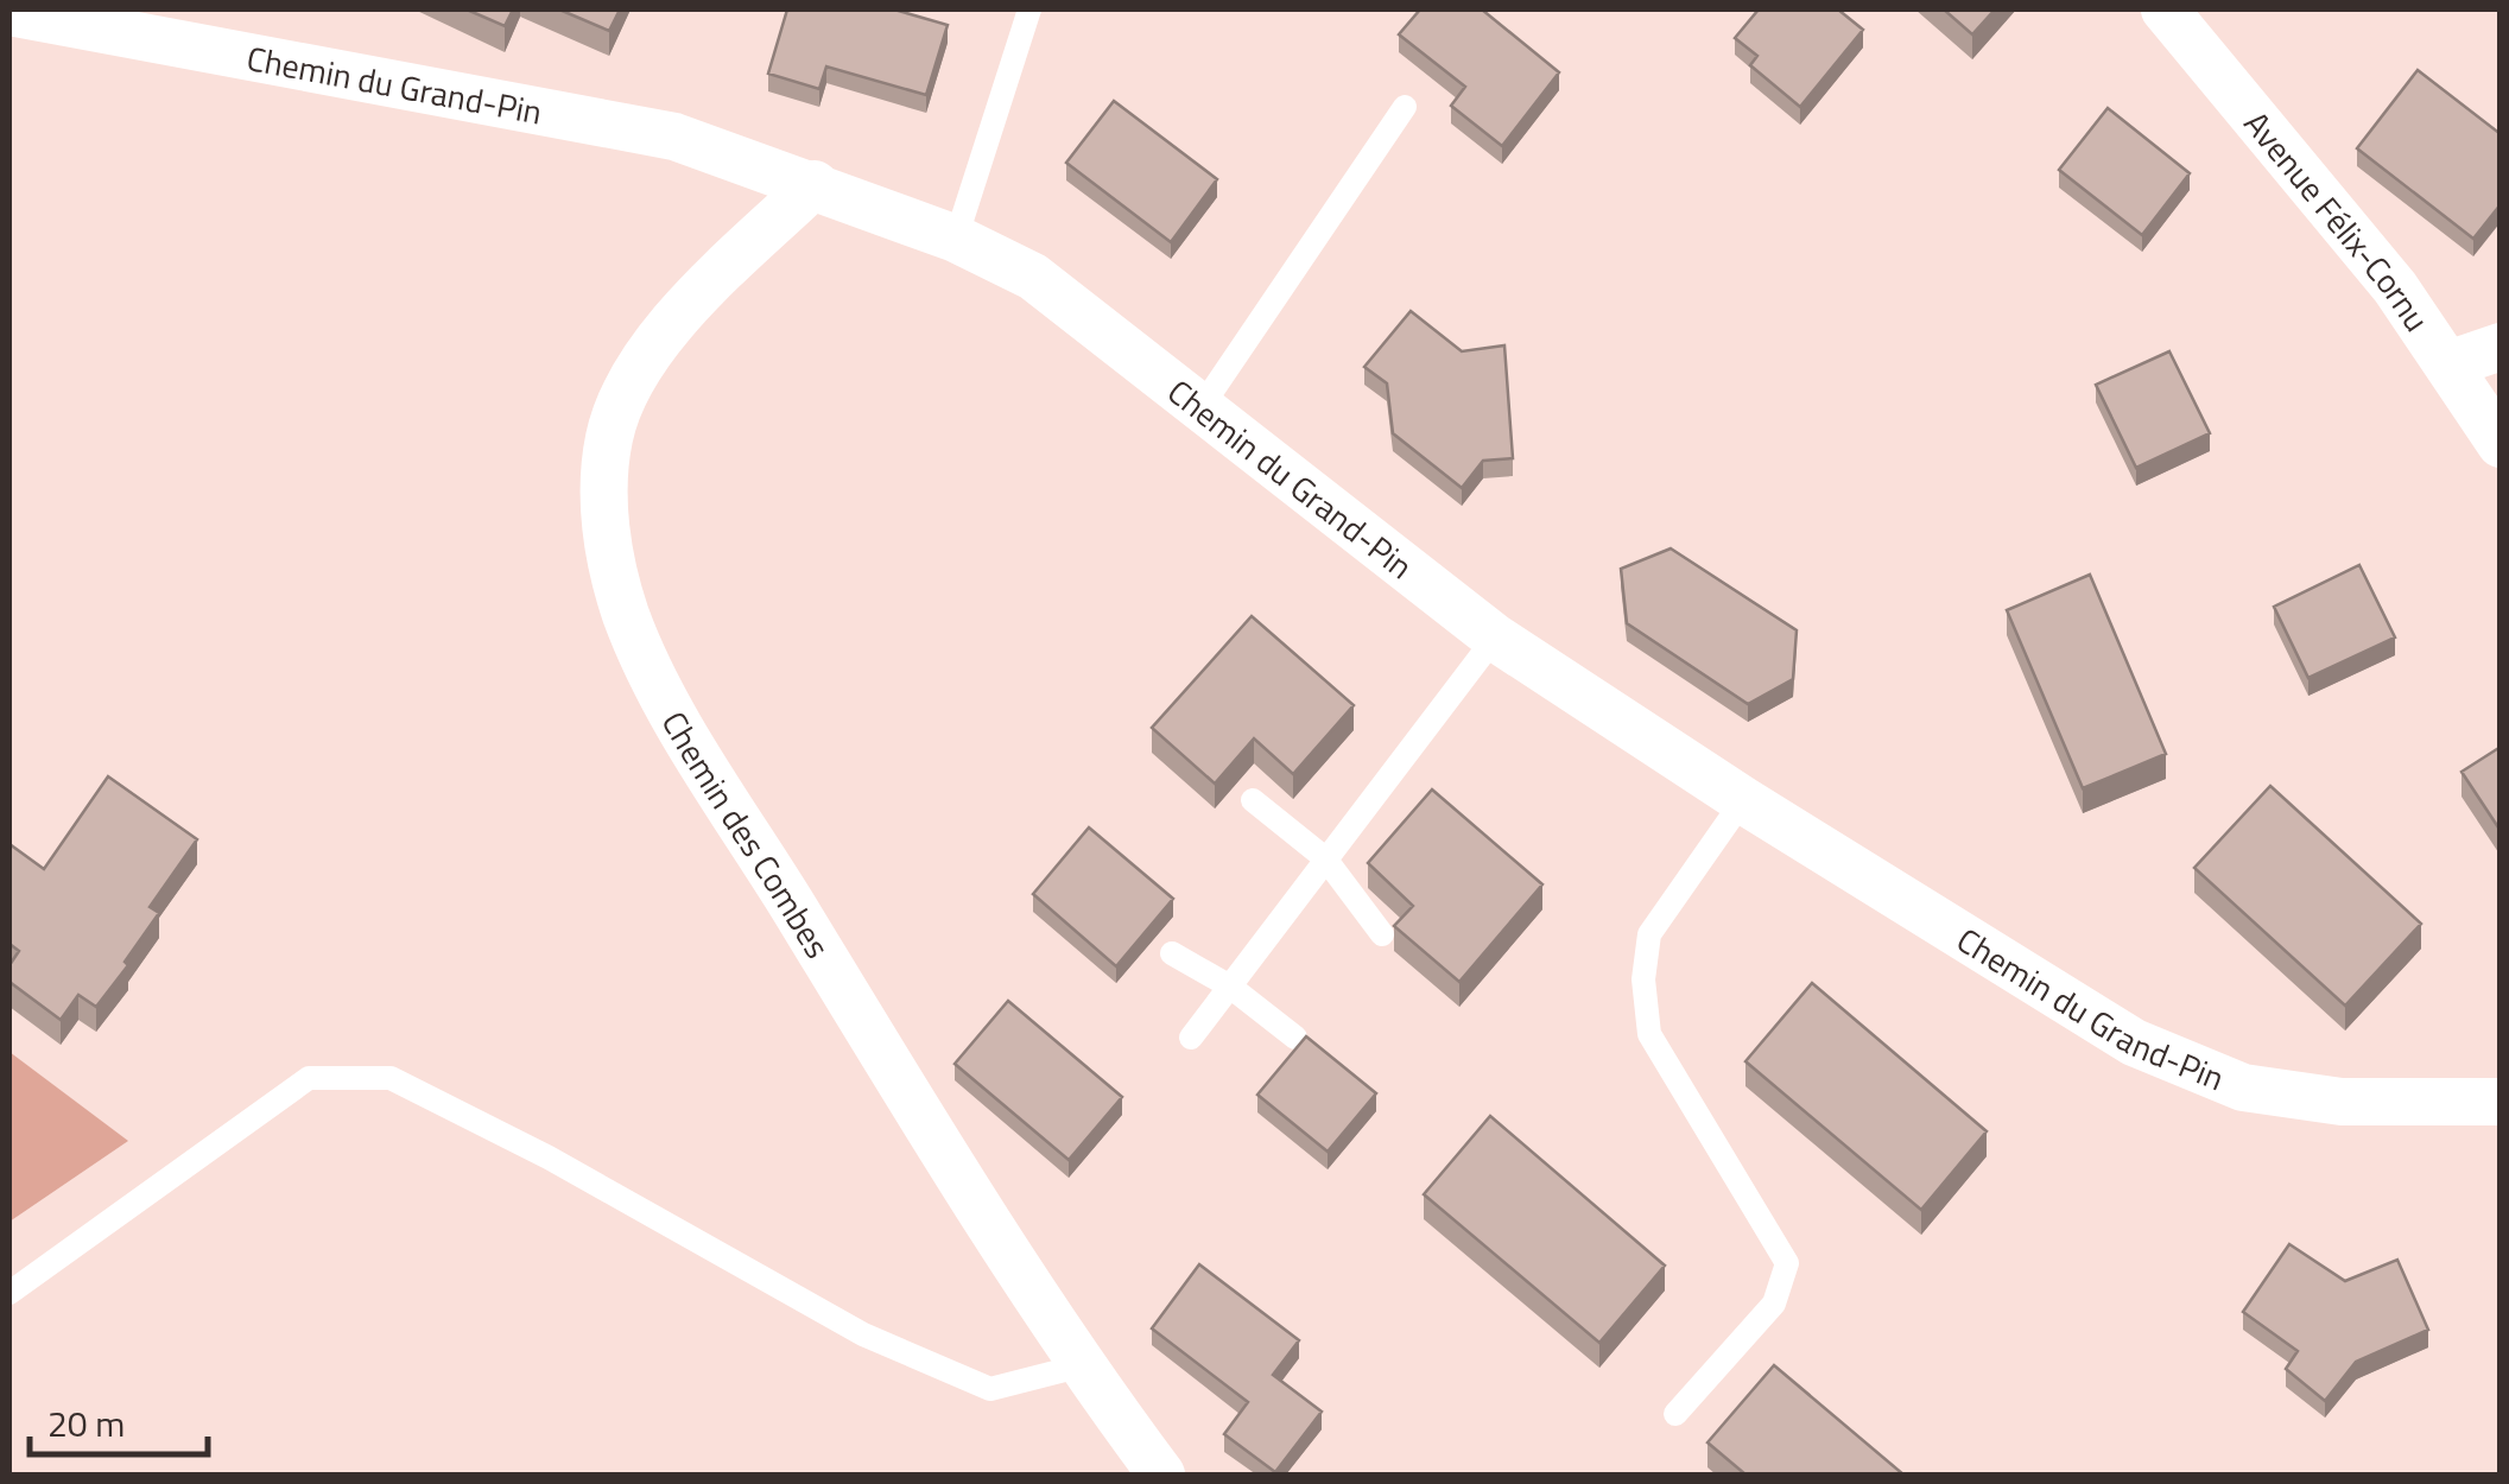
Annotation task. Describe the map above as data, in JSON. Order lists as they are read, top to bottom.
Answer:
{
  "streets": {
    "street": ["Chemin du Grand-Pin", "Avenue Félix-Cornu", "Chemin des Combes"]
  },
  "crossings": [
    ["Chemin du Grand-Pin", "Chemin des Combes"]
  ],
  "scale_bar": "20 m"
}
